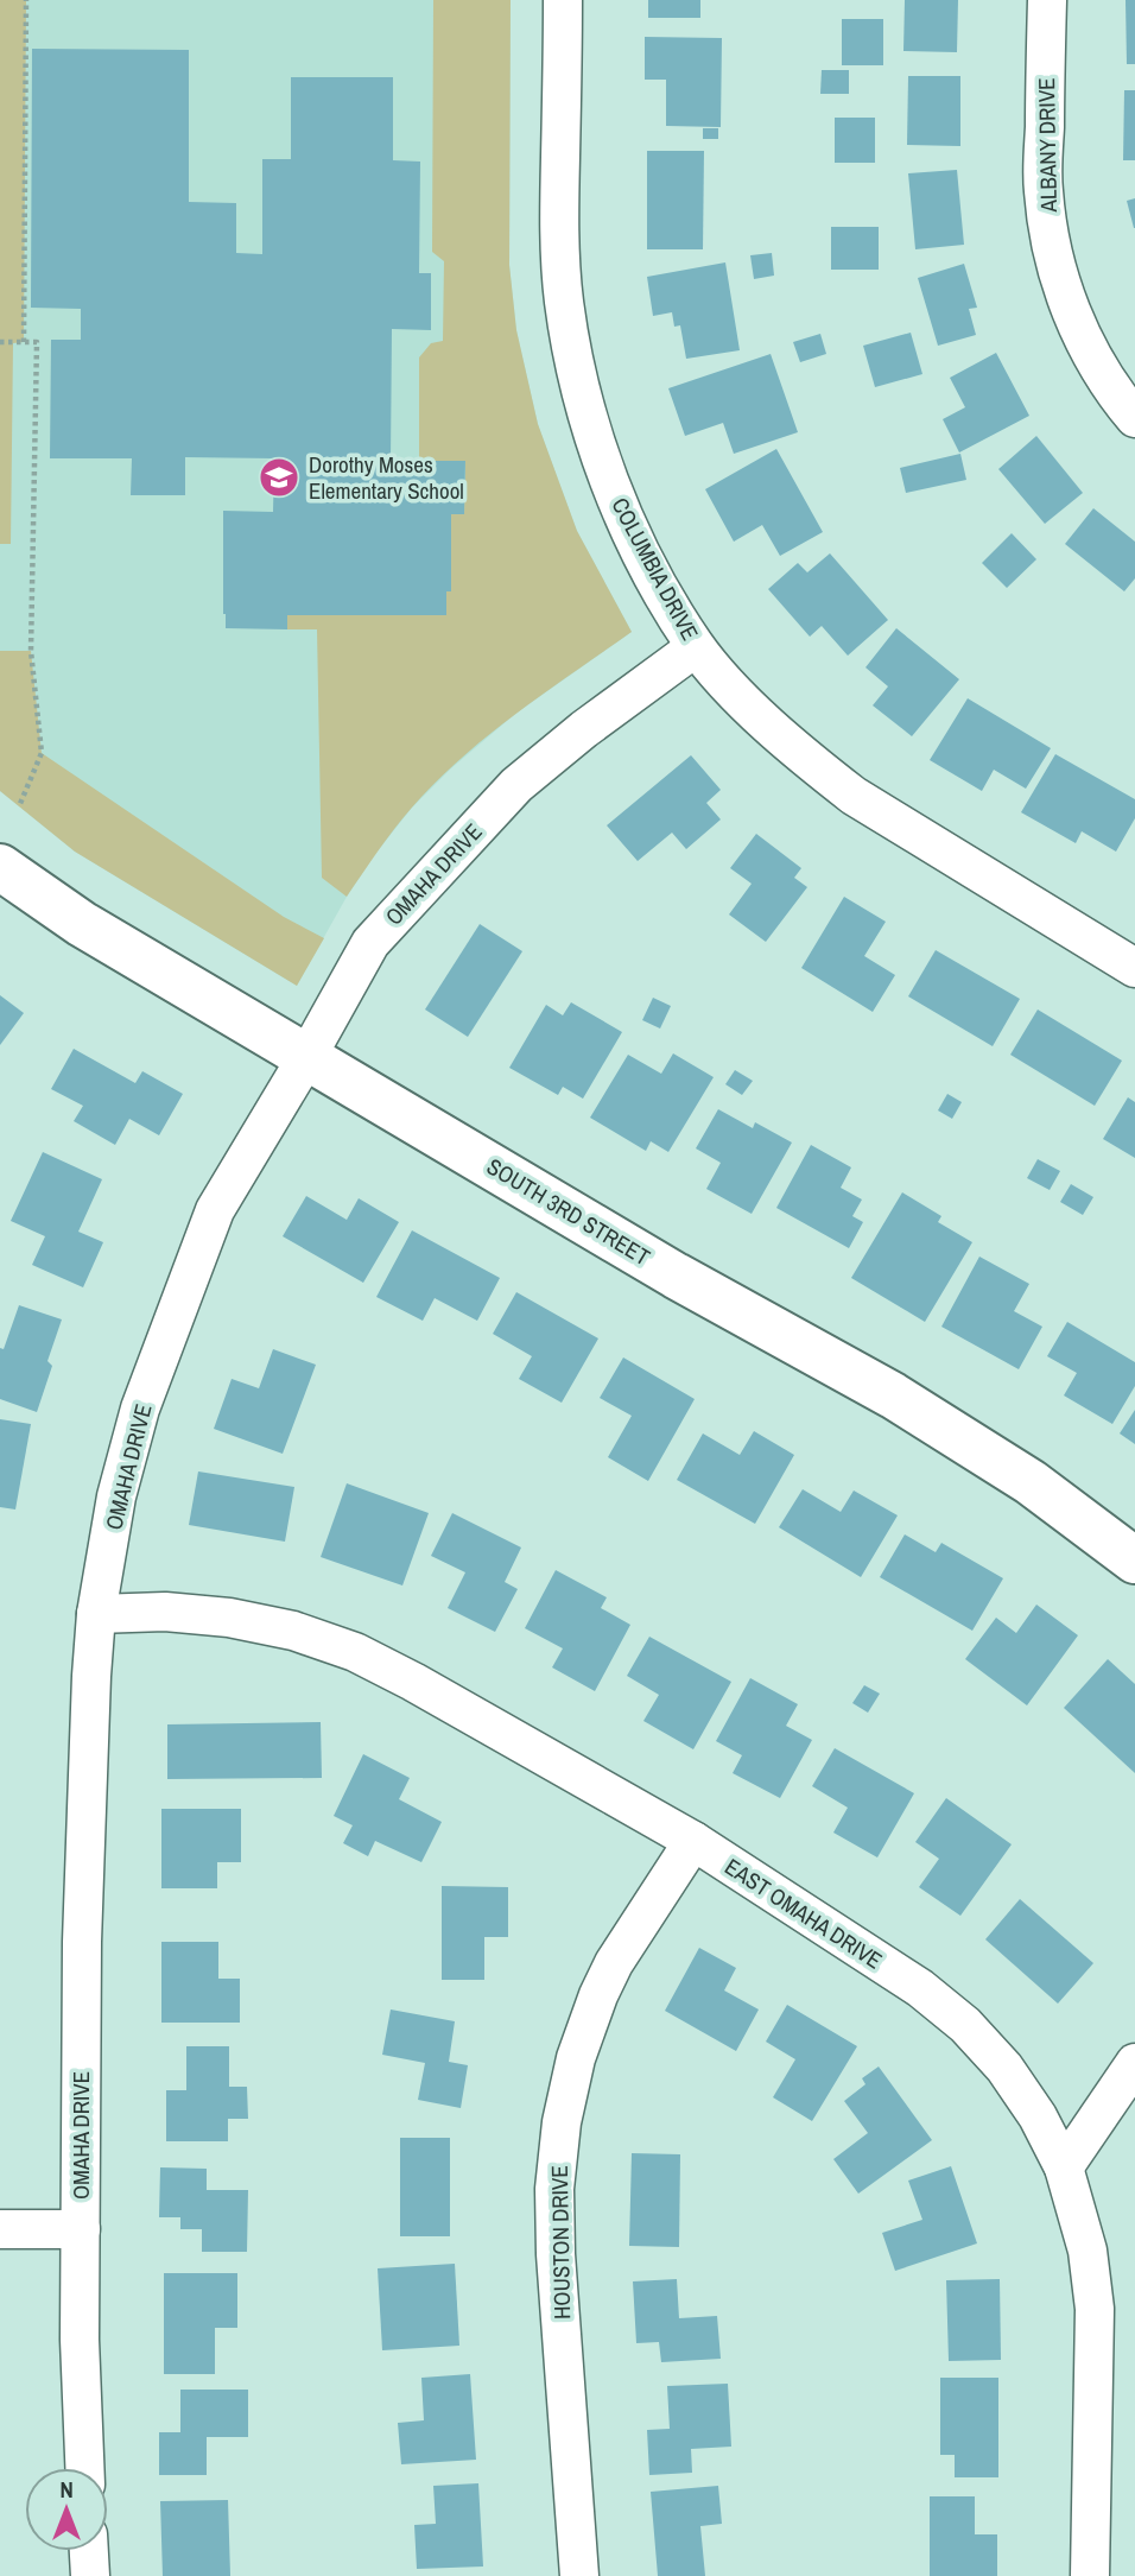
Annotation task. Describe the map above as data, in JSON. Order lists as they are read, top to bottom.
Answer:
{
  "streets": {
    "street": [
      "ALBANY DRIVE",
      "COLUMBIA DRIVE",
      "OMAHA DRIVE",
      "SOUTH 3RD STREET",
      "EAST OMAHA DRIVE",
      "HOUSTON DRIVE"
    ]
  },
  "crossings": [
    ["COLUMBIA DRIVE", "OMAHA DRIVE"],
    ["OMAHA DRIVE", "SOUTH 3RD STREET"],
    ["OMAHA DRIVE", "EAST OMAHA DRIVE"],
    ["EAST OMAHA DRIVE", "HOUSTON DRIVE"]
  ],
  "places": {
    "school or university": ["Dorothy Moses Elementary School"]
  },
  "north": "top"
}
